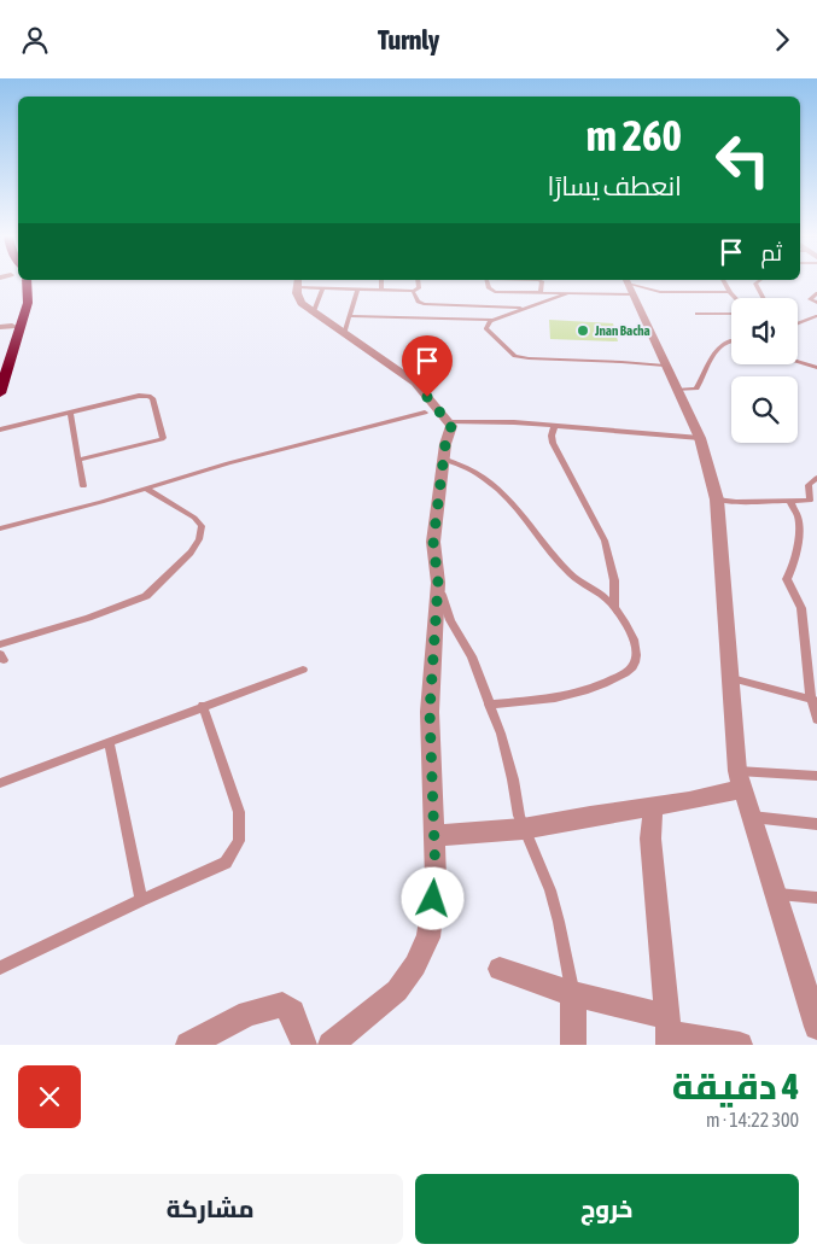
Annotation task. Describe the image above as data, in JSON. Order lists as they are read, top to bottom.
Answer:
{
  "places": ["Jnan Bacha"],
  "page": {
    "header": "Turnly",
    "turn": ["260 m", "انعطف يسارًا"],
    "then": "ثم",
    "heading": ["4 دقيقة", "300 m · 14:22"],
    "buttons": ["خروج", "مشاركة"]
  }
}
